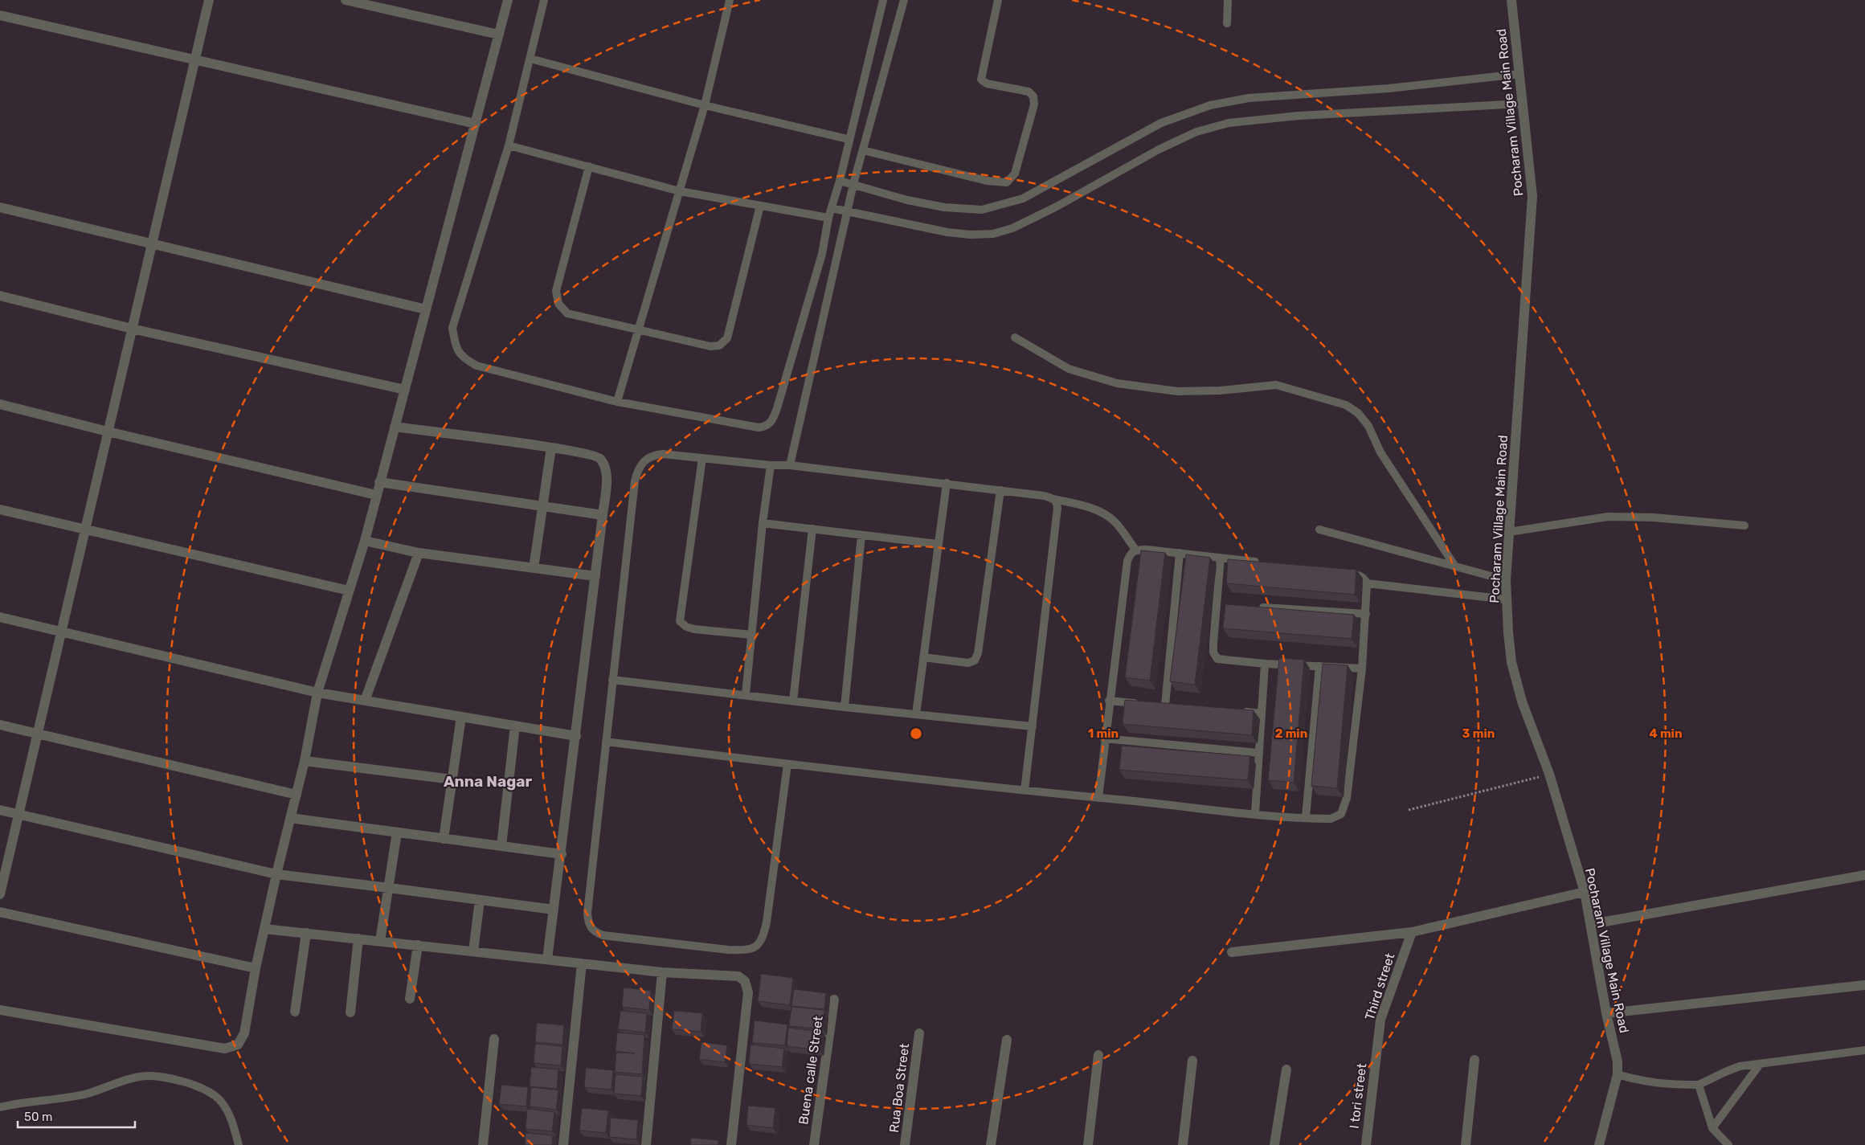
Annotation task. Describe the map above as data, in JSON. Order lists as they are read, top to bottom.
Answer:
{
  "streets": {
    "street": [
      "Pocharam Village Main Road",
      "Third street",
      "Buena calle Street",
      "Rua Boa Street",
      "I tori street"
    ]
  },
  "crossings": [
    ["Third street", "I tori street"]
  ],
  "districts": ["Anna Nagar"],
  "scale_bar": "50 m",
  "rings": [
    "1 min",
    "2 min",
    "3 min",
    "4 min"
  ]
}
